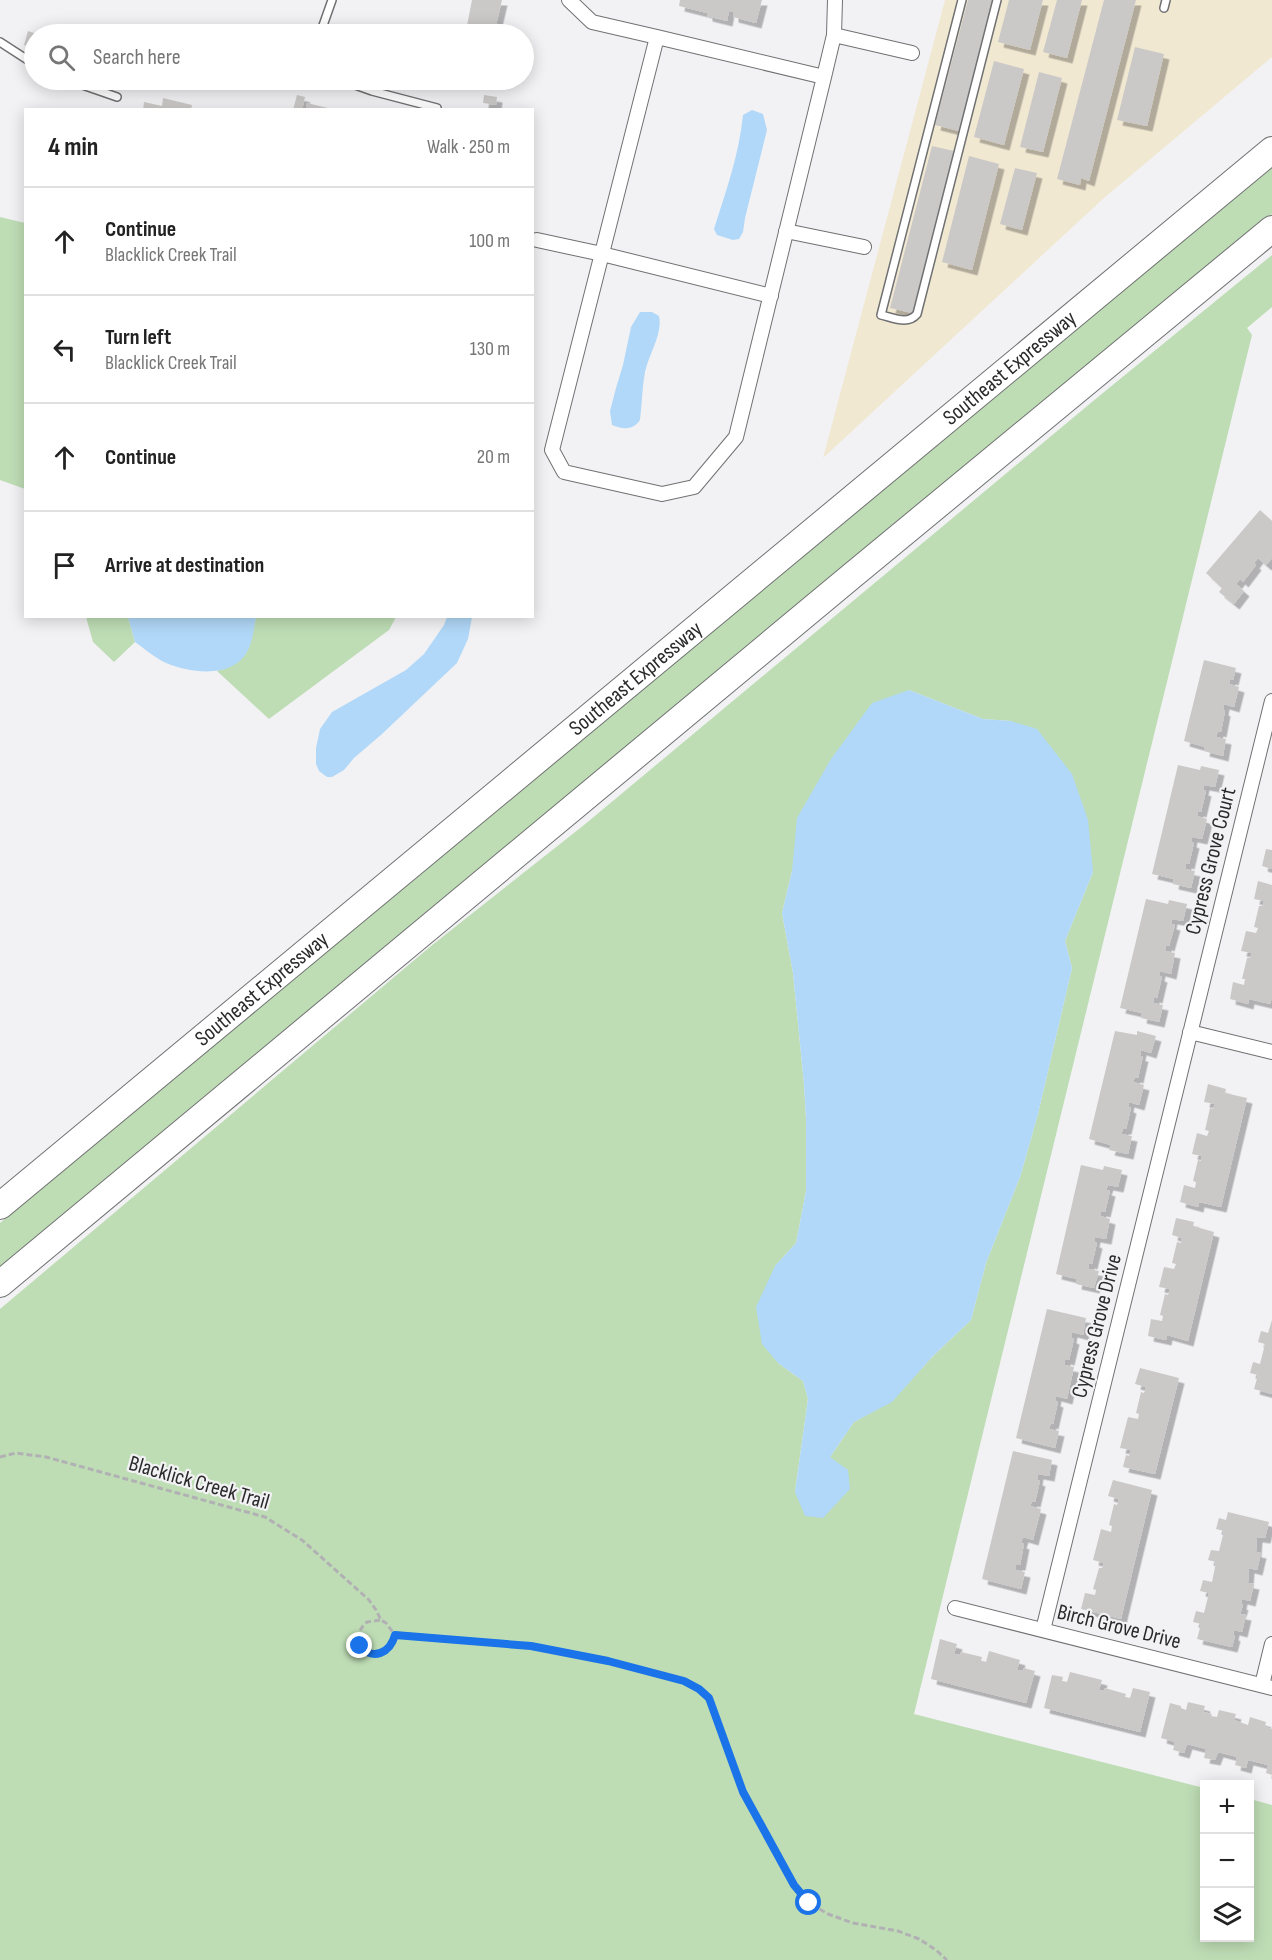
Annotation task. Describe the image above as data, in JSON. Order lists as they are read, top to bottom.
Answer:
{
  "streets": {
    "highway": ["Southeast Expressway"],
    "street": ["Cypress Grove Court", "Cypress Grove Drive", "Birch Grove Drive"],
    "path": ["Blacklick Creek Trail"]
  },
  "crossings": [
    ["Cypress Grove Court", "Cypress Grove Drive"],
    ["Cypress Grove Drive", "Birch Grove Drive"]
  ],
  "page": {
    "search": "Search here",
    "heading": ["4 min", "Walk · 250 m"],
    "list": [
      ["Continue", "Blacklick Creek Trail", "100 m"],
      ["Turn left", "Blacklick Creek Trail", "130 m"],
      ["Continue", "20 m"],
      "Arrive at destination"
    ],
    "map_buttons": ["+", "−"]
  }
}
